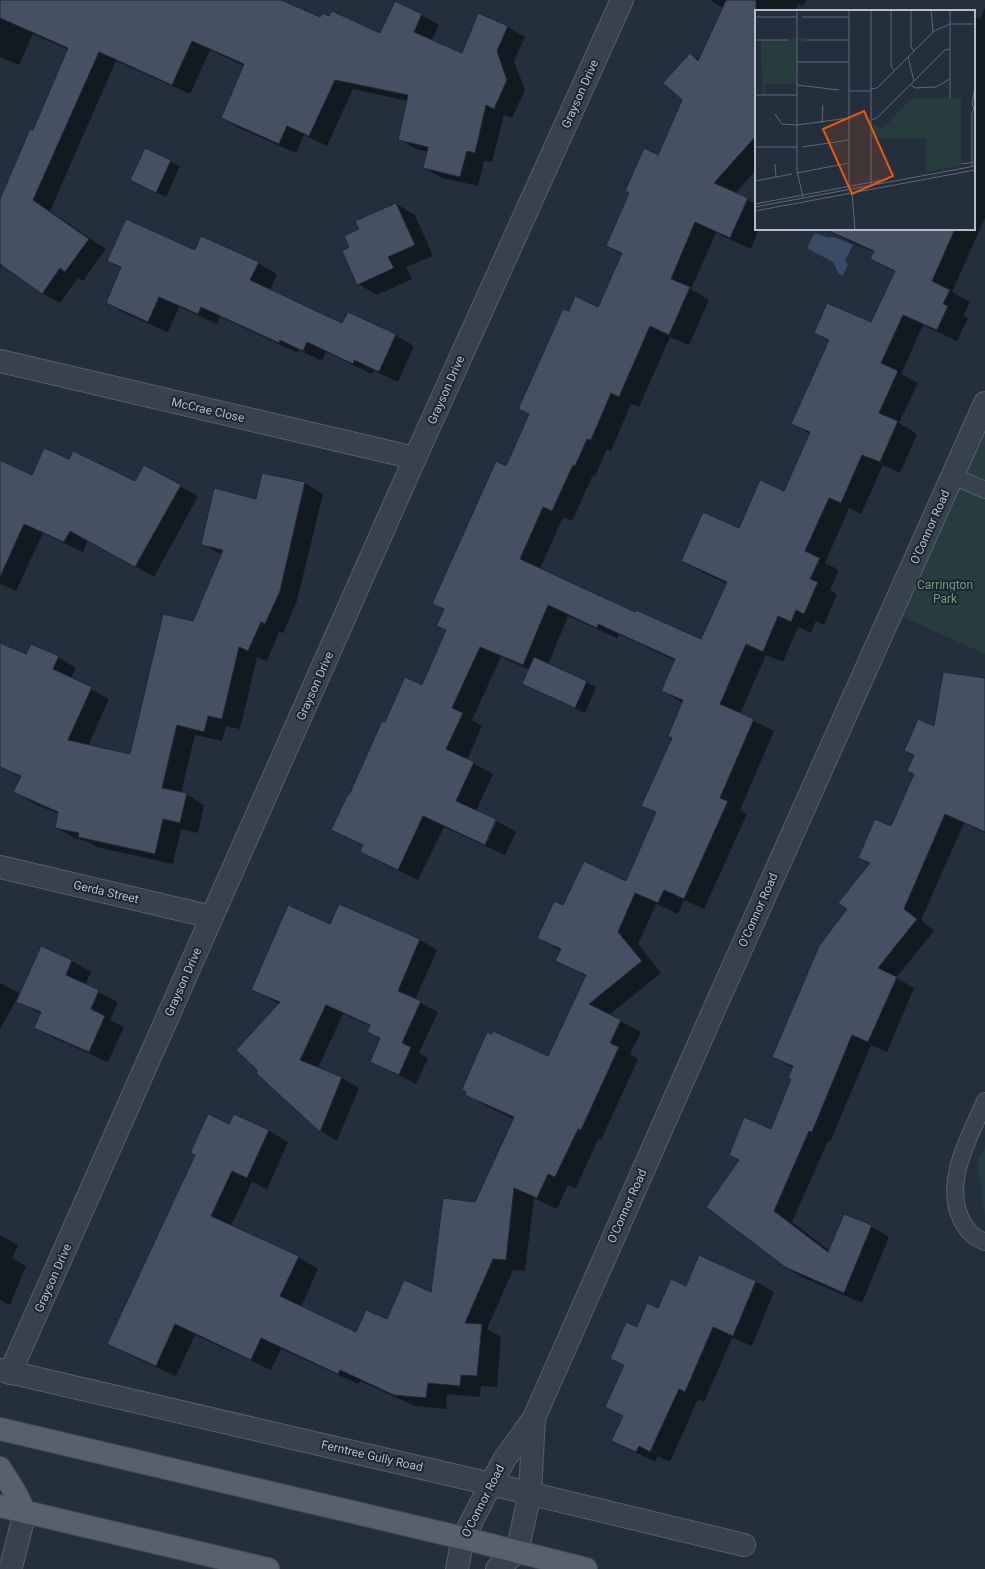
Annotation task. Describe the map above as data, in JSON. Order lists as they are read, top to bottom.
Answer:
{
  "streets": {
    "street": [
      "Grayson Drive",
      "McCrae Close",
      "O'Connor Road",
      "Gerda Street",
      "Ferntree Gully Road"
    ]
  },
  "crossings": [
    ["Grayson Drive", "McCrae Close"],
    ["Grayson Drive", "Gerda Street"],
    ["Grayson Drive", "Ferntree Gully Road"],
    ["O'Connor Road", "Ferntree Gully Road"]
  ],
  "parks": ["Carrington Park"]
}
